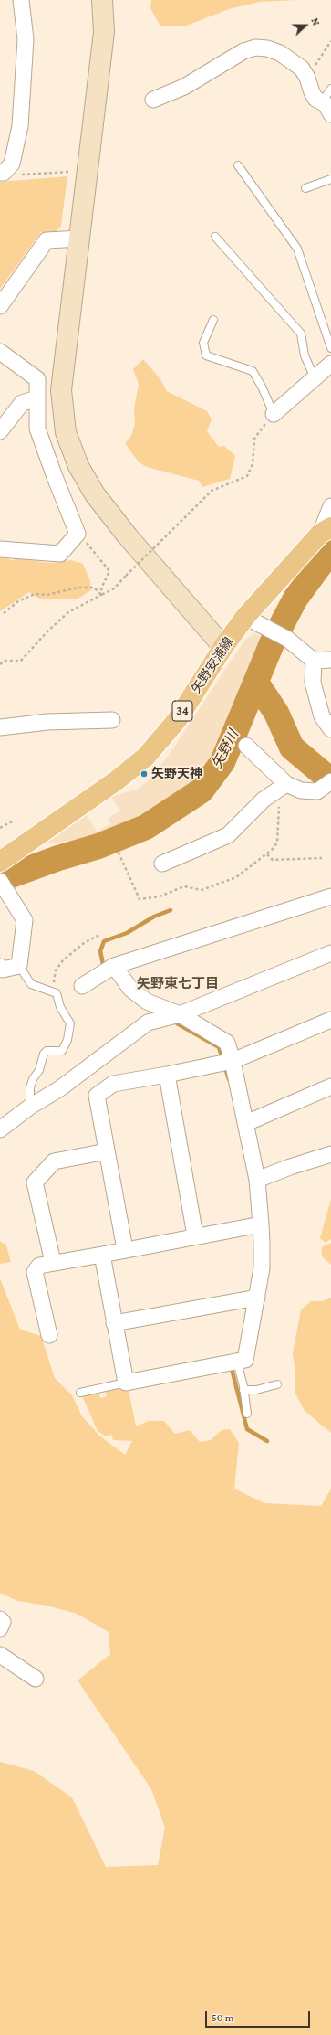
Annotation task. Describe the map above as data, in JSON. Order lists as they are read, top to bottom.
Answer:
{
  "streets": {
    "main road": ["矢野安浦線", "34"]
  },
  "districts": ["矢野東七丁目"],
  "water": ["矢野川"],
  "places": ["矢野天神"],
  "scale_bar": "50 m",
  "north": "right"
}
